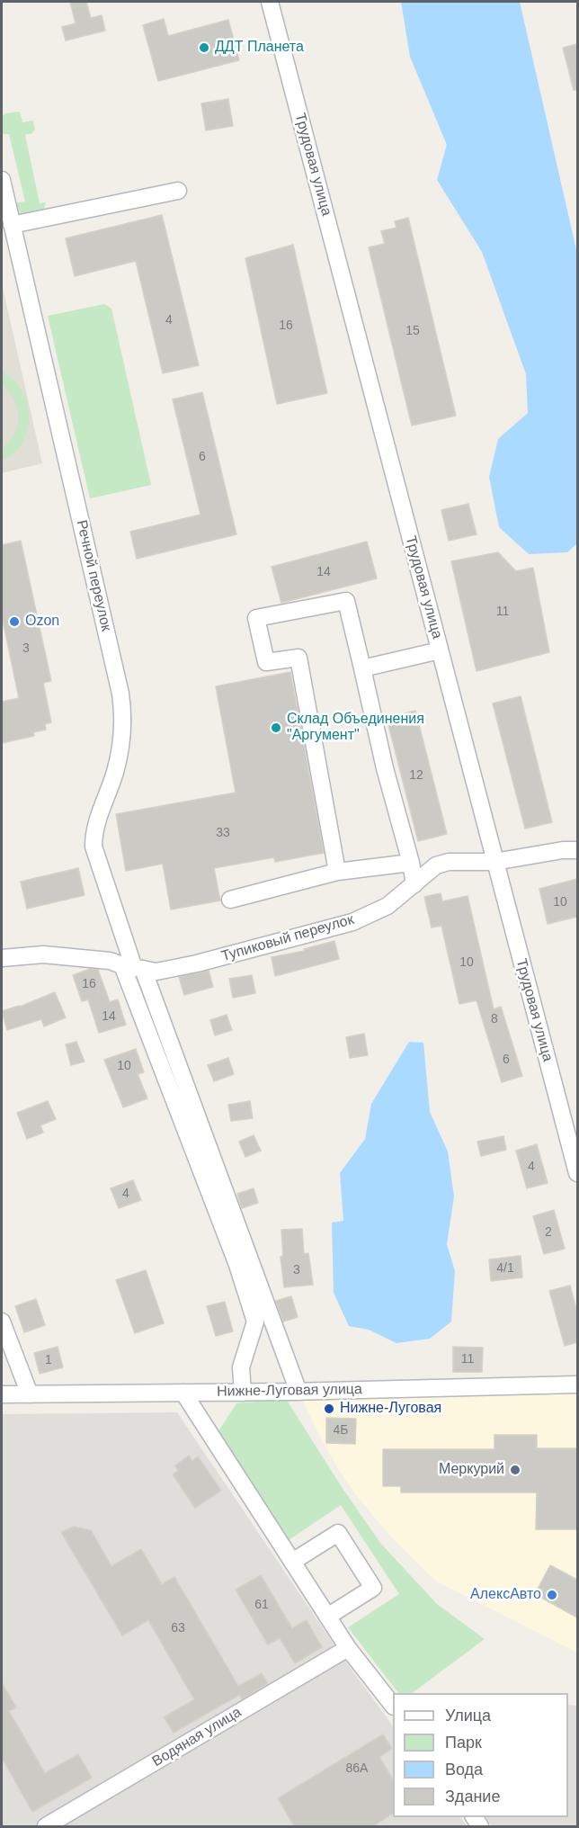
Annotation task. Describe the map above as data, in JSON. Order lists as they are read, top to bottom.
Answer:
{
  "streets": {
    "street": [
      "Трудовая улица",
      "Речной переулок",
      "Тупиковый переулок",
      "Нижне-Луговая улица",
      "Водяная улица"
    ]
  },
  "crossings": [
    ["Трудовая улица", "Тупиковый переулок"],
    ["Речной переулок", "Тупиковый переулок"]
  ],
  "places": [
    "ДДТ Планета",
    "Ozon",
    "Склад Объединения \"Аргумент\"",
    "Нижне-Луговая",
    "Меркурий",
    "АлексАвто"
  ],
  "house_numbers": [
    "4",
    "16",
    "15",
    "6",
    "14",
    "11",
    "3",
    "12",
    "33",
    "10",
    "10",
    "16",
    "14",
    "8",
    "6",
    "10",
    "4",
    "4",
    "2",
    "4/1",
    "3",
    "11",
    "1",
    "4Б",
    "61",
    "63",
    "86А"
  ],
  "legend": [
    "Улица",
    "Парк",
    "Вода",
    "Здание"
  ]
}
